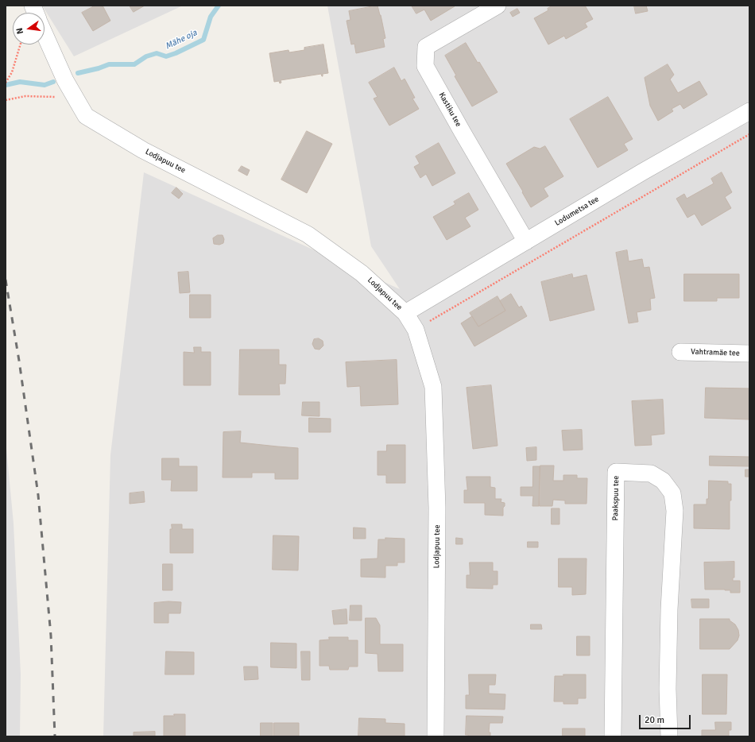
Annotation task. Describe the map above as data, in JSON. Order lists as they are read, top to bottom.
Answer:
{
  "streets": {
    "street": [
      "Kastiku tee",
      "Lodjapuu tee",
      "Lodumetsa tee",
      "Vahtramäe tee",
      "Paakspuu tee"
    ]
  },
  "crossings": [
    ["Kastiku tee", "Lodumetsa tee"],
    ["Lodjapuu tee", "Lodumetsa tee"]
  ],
  "water": ["Mähe oja"],
  "scale_bar": "20 m",
  "north": "left"
}
